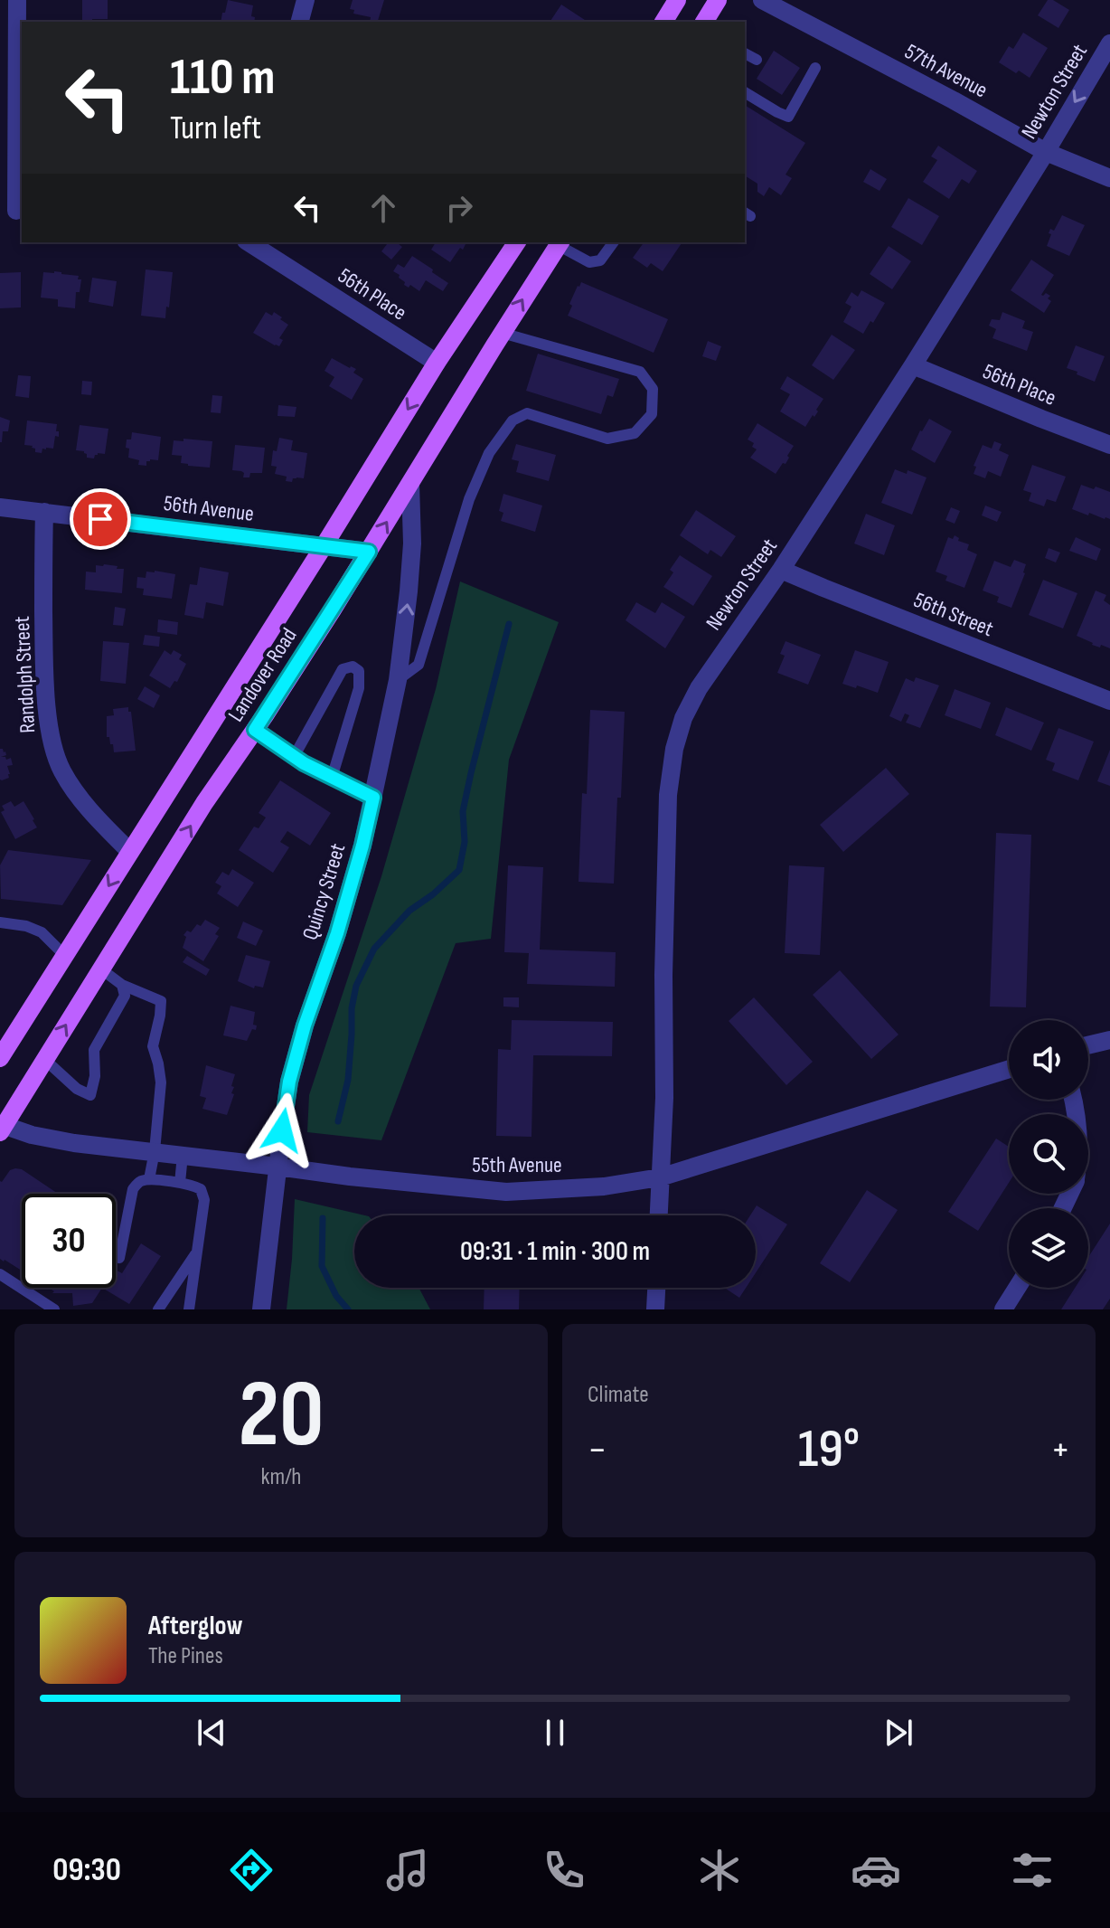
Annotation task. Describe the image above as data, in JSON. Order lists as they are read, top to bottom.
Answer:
{
  "streets": {
    "main road": ["Landover Road"],
    "street": [
      "57th Avenue",
      "Newton Street",
      "56th Place",
      "56th Avenue",
      "56th Street",
      "Randolph Street",
      "Quincy Street",
      "55th Avenue"
    ]
  },
  "crossings": [
    ["57th Avenue", "Newton Street"],
    ["Newton Street", "56th Place"],
    ["Newton Street", "56th Street"],
    ["Newton Street", "55th Avenue"],
    ["56th Place", "Landover Road"],
    ["56th Avenue", "Randolph Street"],
    ["56th Avenue", "Landover Road"],
    ["Randolph Street", "Landover Road"],
    ["Landover Road", "Quincy Street"],
    ["Landover Road", "55th Avenue"],
    ["Quincy Street", "55th Avenue"]
  ],
  "page": {
    "turn": ["110 m", "Turn left"],
    "limit": "30",
    "trip": "09:31 · 1 min · 300 m",
    "tile": [
      ["20", "km/h"],
      "Climate"
    ],
    "heat": ["−", "19°", "+"],
    "song": ["Afterglow", "The Pines"],
    "tabs": "09:30"
  }
}
